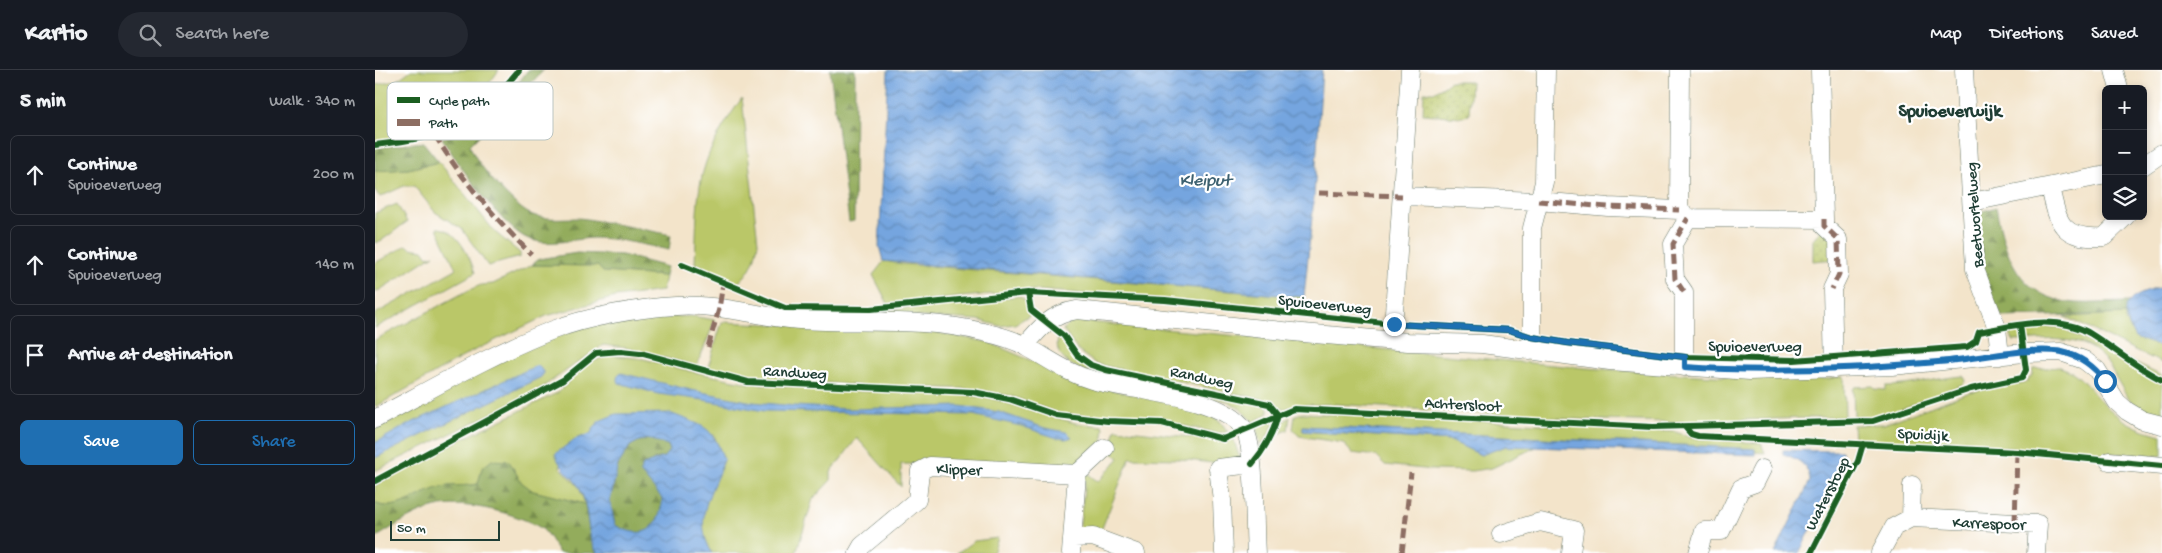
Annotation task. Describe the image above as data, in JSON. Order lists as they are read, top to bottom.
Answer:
{
  "streets": {
    "street": [
      "Beetwortelweg",
      "Spuioeverweg",
      "Randweg",
      "Klipper",
      "Karrespoor"
    ],
    "cycle path": ["Achtersloot", "Spuidijk", "Waterstoep"]
  },
  "crossings": [
    ["Beetwortelweg", "Spuioeverweg"],
    ["Spuioeverweg", "Randweg"]
  ],
  "districts": ["Spuioeverwijk"],
  "water": ["Kleiput"],
  "legend": ["Cycle path", "Path"],
  "scale_bar": "50 m",
  "page": {
    "header": "Kartio",
    "search": "Search here",
    "nav": ["Map", "Directions", "Saved"],
    "heading": ["5 min", "Walk · 340 m"],
    "map_buttons": ["+", "−"],
    "list": [
      ["Continue", "Spuioeverweg", "200 m"],
      ["Continue", "Spuioeverweg", "140 m"],
      "Arrive at destination"
    ],
    "buttons": ["Save", "Share"],
    "scale": "50 m"
  }
}
